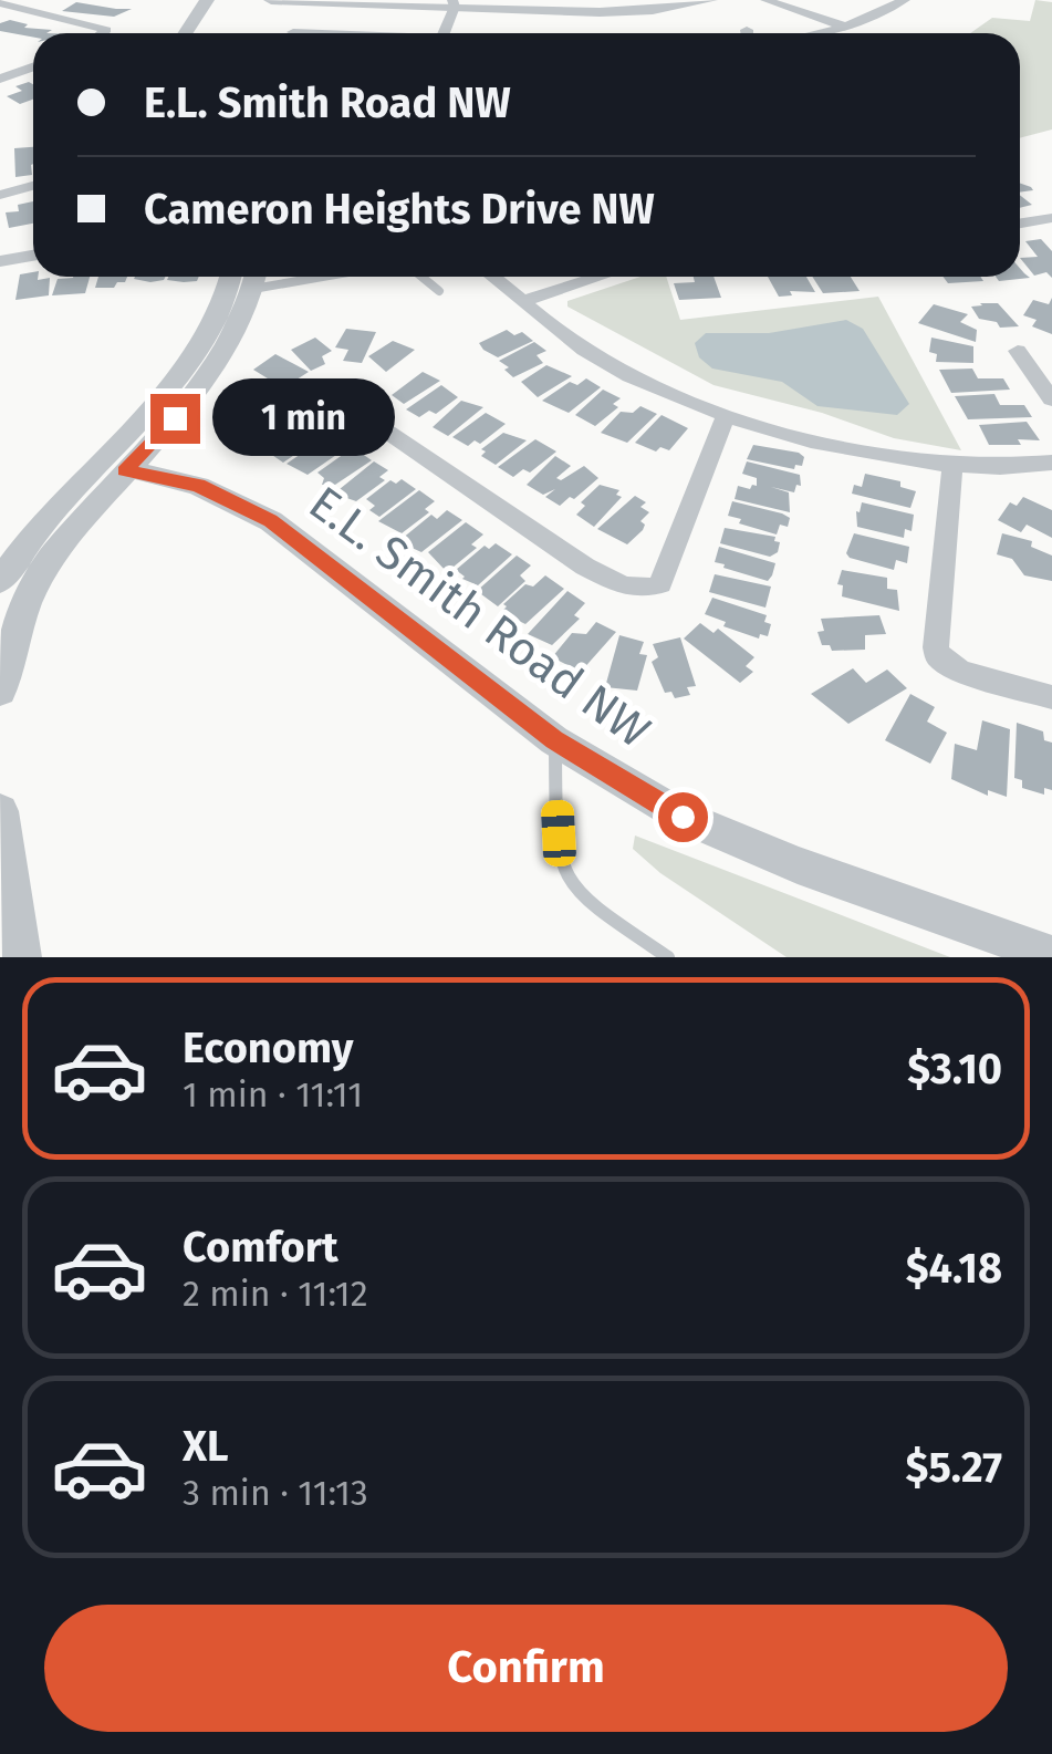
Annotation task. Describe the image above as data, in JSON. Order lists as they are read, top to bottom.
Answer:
{
  "streets": {
    "street": ["E.L. Smith Road NW"]
  },
  "page": {
    "banner": ["E.L. Smith Road NW", "Cameron Heights Drive NW"],
    "bubble": "1 min",
    "list": [
      {
        "name": "Economy",
        "note": "1 min · 11:11",
        "value": "$3.10"
      },
      {
        "name": "Comfort",
        "note": "2 min · 11:12",
        "value": "$4.18"
      },
      {
        "name": "XL",
        "note": "3 min · 11:13",
        "value": "$5.27"
      }
    ],
    "buttons": "Confirm"
  }
}
